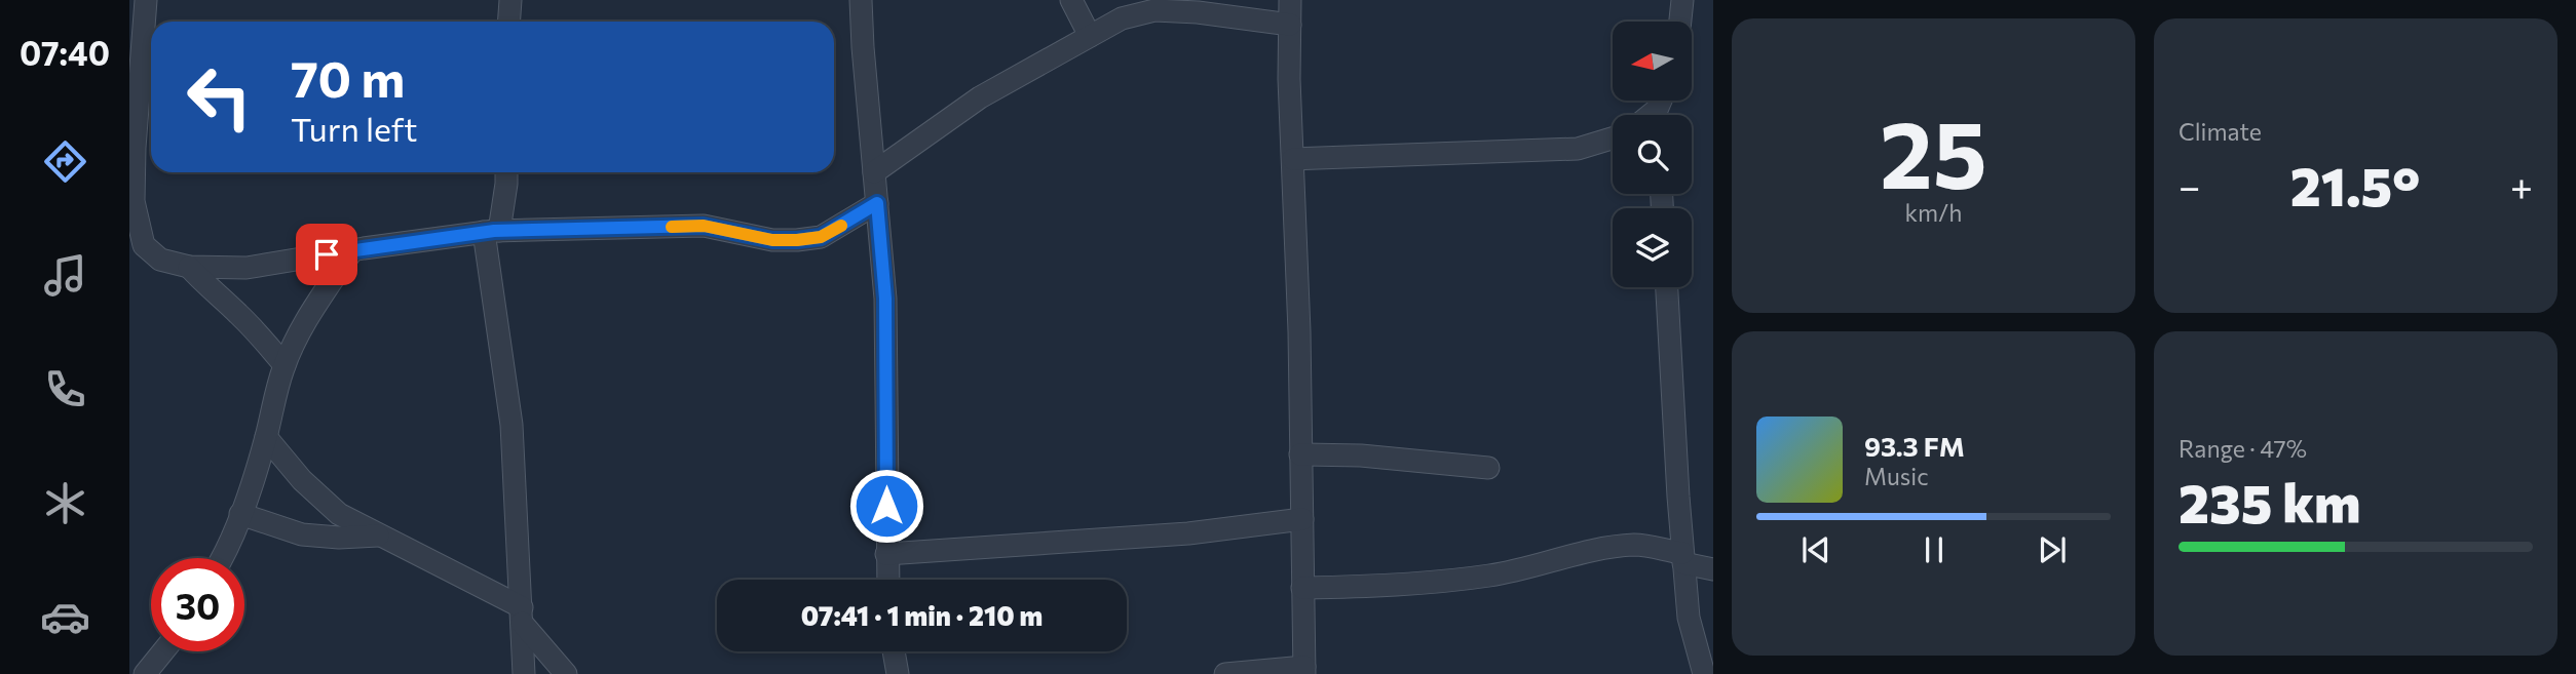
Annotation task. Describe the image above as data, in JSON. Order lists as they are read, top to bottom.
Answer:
{
  "north": "left",
  "page": {
    "tabs": "07:40",
    "tile": [
      ["25", "km/h"],
      "Climate",
      ["Range · 47%", "235 km"]
    ],
    "turn": ["70 m", "Turn left"],
    "heat": ["−", "21.5°", "+"],
    "song": ["93.3 FM", "Music"],
    "limit": "30",
    "trip": "07:41 · 1 min · 210 m"
  }
}
